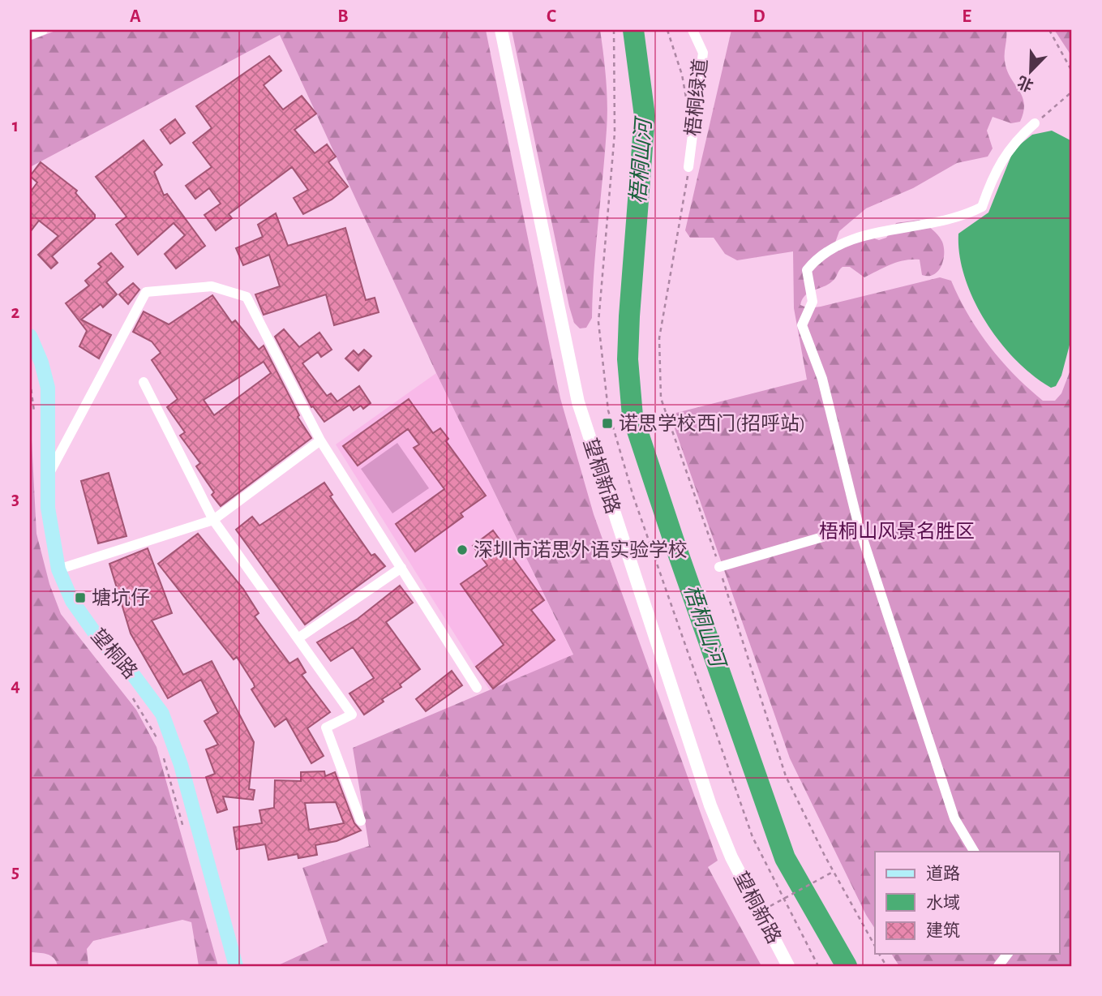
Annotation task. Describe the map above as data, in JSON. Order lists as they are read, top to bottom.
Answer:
{
  "streets": {
    "main road": ["望桐路"],
    "street": ["梧桐绿道", "望桐新路"]
  },
  "water": ["梧桐山河"],
  "parks": ["梧桐山风景名胜区"],
  "places": {
    "transit": ["诺思学校西门(招呼站)", "塘坑仔"],
    "other": ["深圳市诺思外语实验学校"]
  },
  "legend": ["道路", "水域", "建筑"],
  "north": "bottom left",
  "grid": {
    "columns": [
      "A",
      "B",
      "C",
      "D",
      "E"
    ],
    "rows": [
      "1",
      "2",
      "3",
      "4",
      "5"
    ]
  }
}
